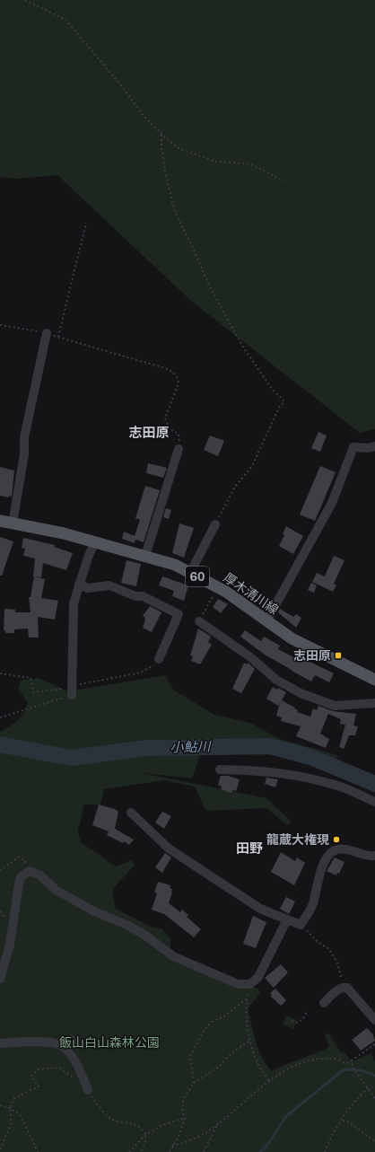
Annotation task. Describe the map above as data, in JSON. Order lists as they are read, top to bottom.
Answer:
{
  "streets": {
    "main road": ["60", "厚木清川線"]
  },
  "districts": ["志田原", "田野"],
  "water": ["小鮎川"],
  "parks": ["飯山白山森林公園"],
  "places": {
    "transit": ["志田原"],
    "other": ["龍蔵大権現"]
  }
}
